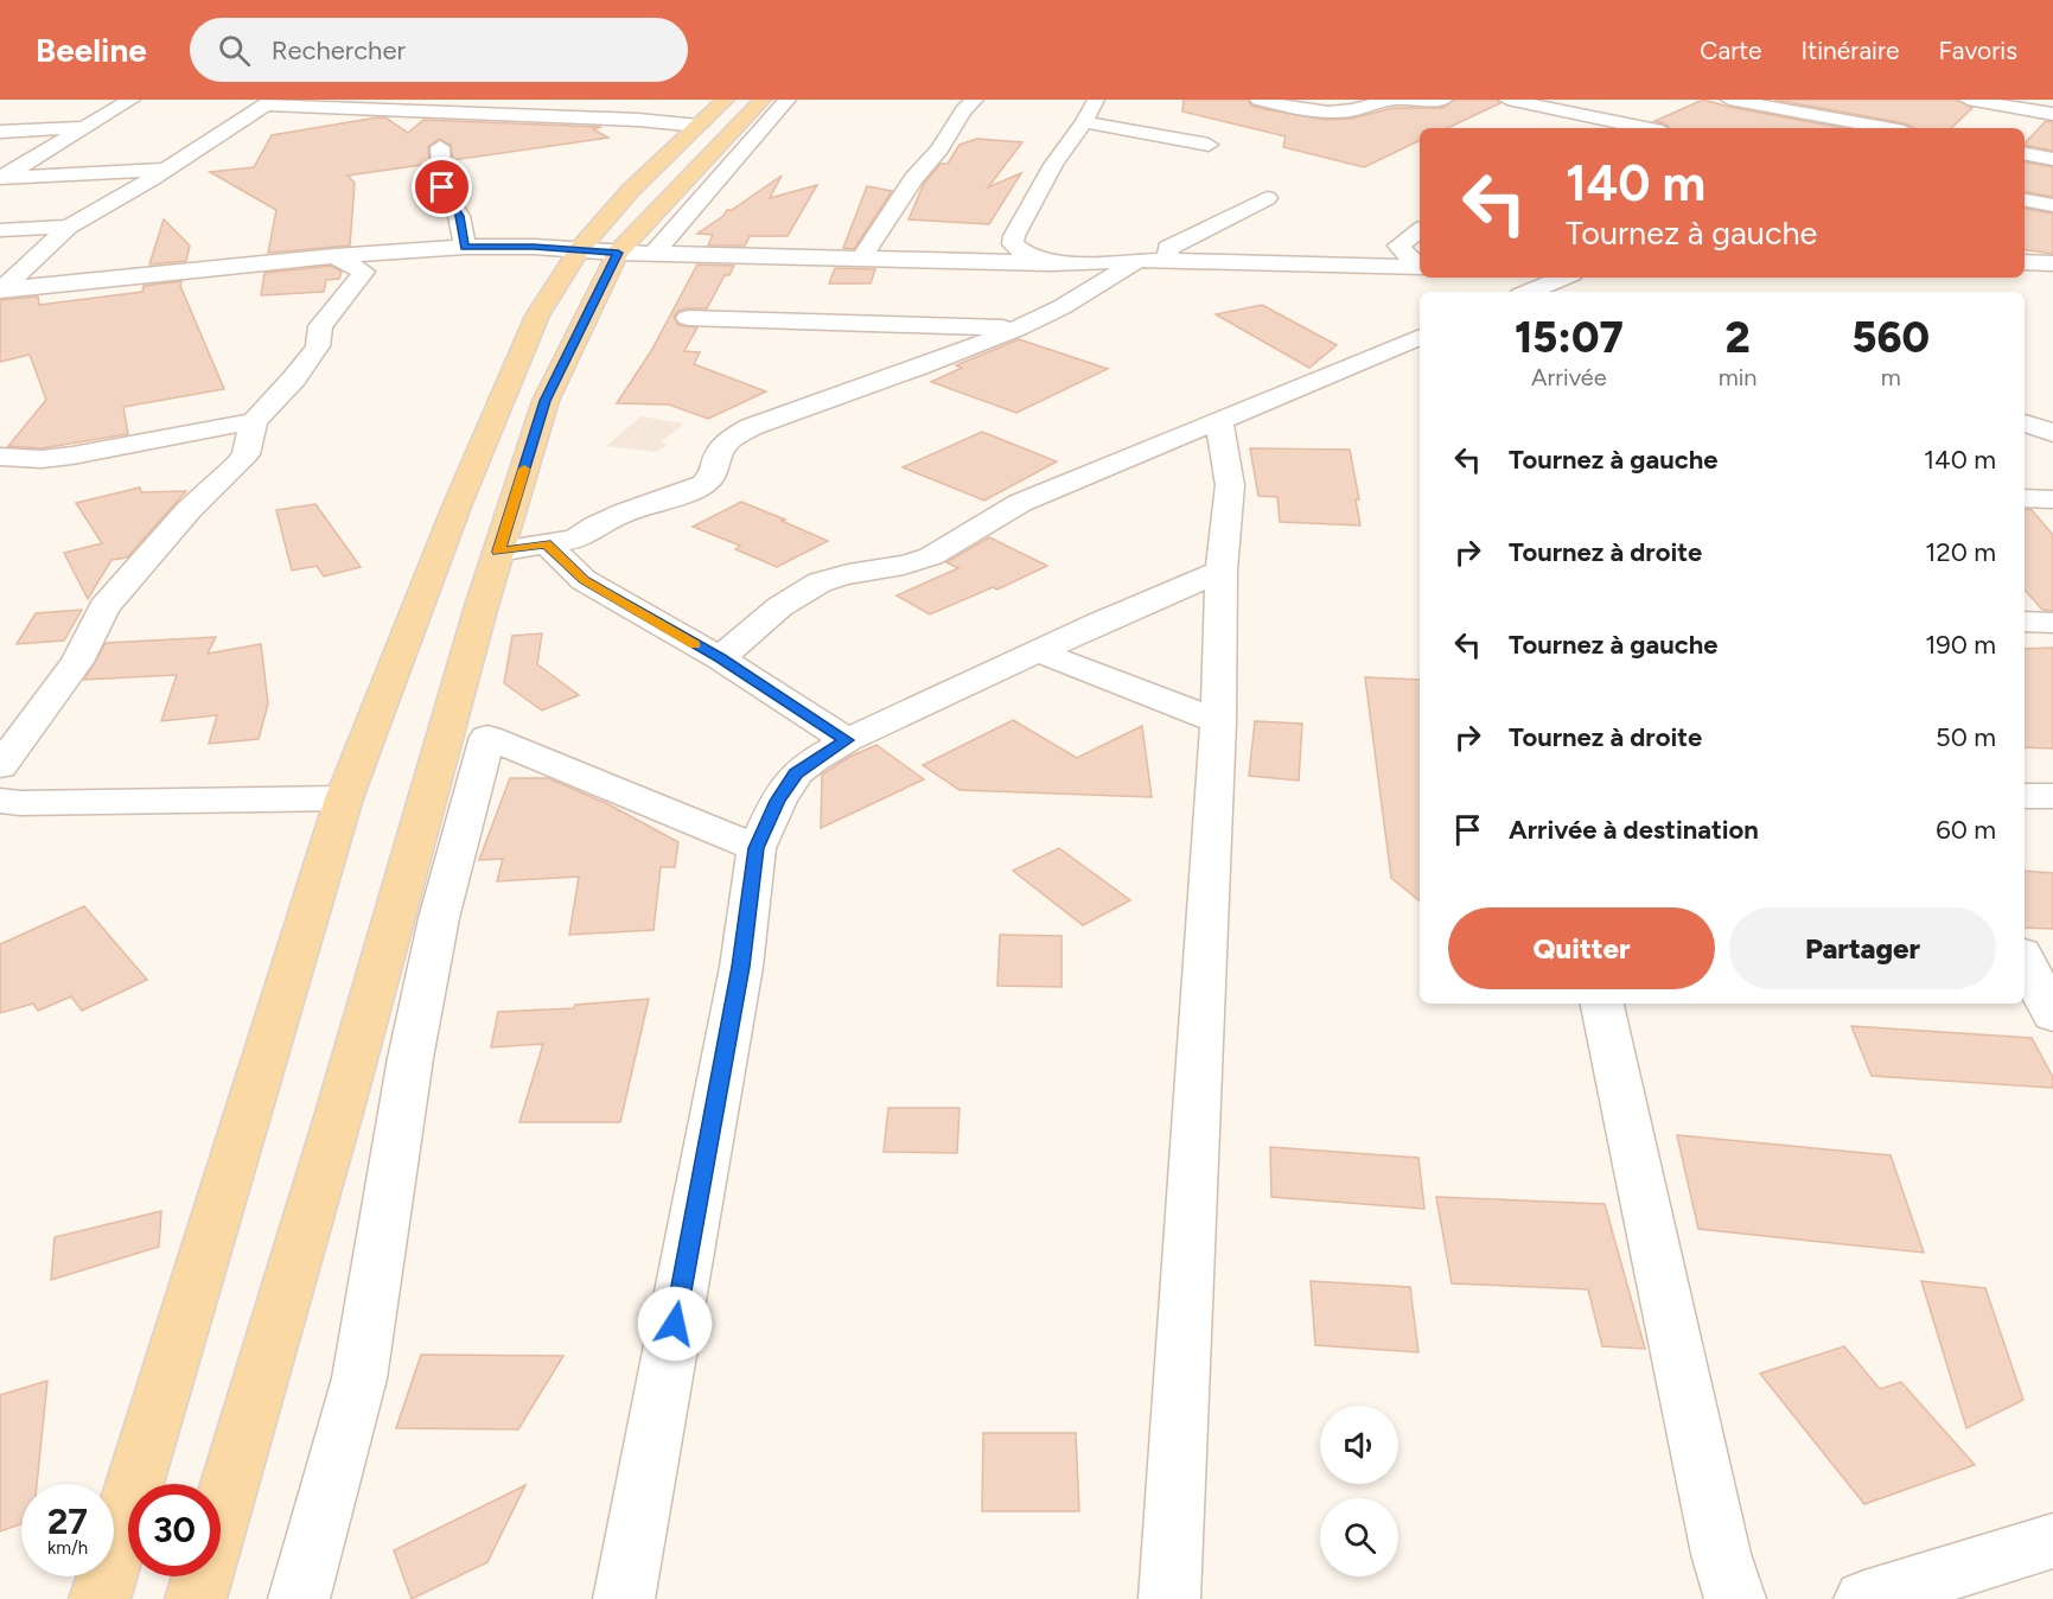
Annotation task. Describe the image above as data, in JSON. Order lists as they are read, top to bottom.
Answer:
{
  "page": {
    "header": "Beeline",
    "search": "Rechercher",
    "nav": ["Carte", "Itinéraire", "Favoris"],
    "turn": ["140 m", "Tournez à gauche"],
    "eta": [
      "15:07",
      "Arrivée",
      "2",
      "min",
      "560",
      "m"
    ],
    "list": [
      {
        "name": "Tournez à gauche",
        "value": "140 m"
      },
      {
        "name": "Tournez à droite",
        "value": "120 m"
      },
      {
        "name": "Tournez à gauche",
        "value": "190 m"
      },
      {
        "name": "Tournez à droite",
        "value": "50 m"
      },
      {
        "name": "Arrivée à destination",
        "value": "60 m"
      }
    ],
    "buttons": ["Quitter", "Partager"],
    "speed": "27 km/h",
    "limit": "30"
  }
}
